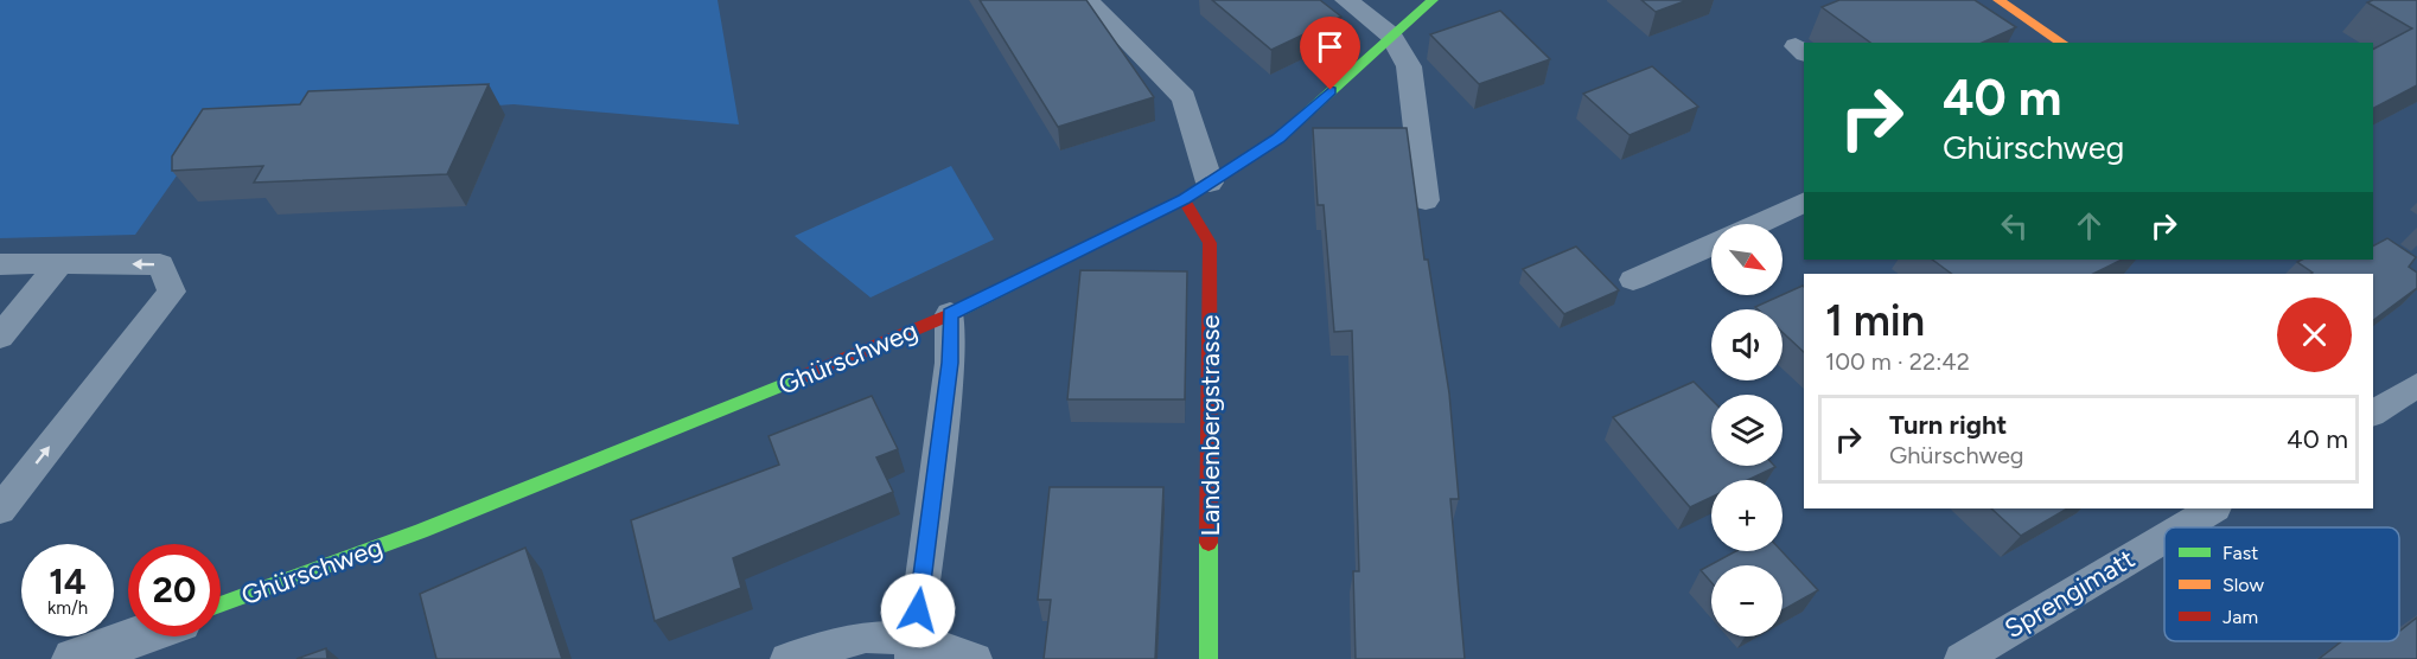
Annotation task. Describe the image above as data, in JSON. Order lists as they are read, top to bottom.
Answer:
{
  "streets": {
    "street": ["Ghürschweg", "Landenbergstrasse"],
    "lane": ["Sprengimatt"]
  },
  "crossings": [
    ["Ghürschweg", "Landenbergstrasse"]
  ],
  "legend": ["Fast", "Slow", "Jam"],
  "north": "bottom right",
  "page": {
    "turn": ["40 m", "Ghürschweg"],
    "map_buttons": ["+", "−"],
    "heading": ["1 min", "100 m · 22:42"],
    "list": [
      {
        "name": "Turn right",
        "note": "Ghürschweg",
        "value": "40 m"
      }
    ],
    "speed": "14 km/h",
    "limit": "20"
  }
}
